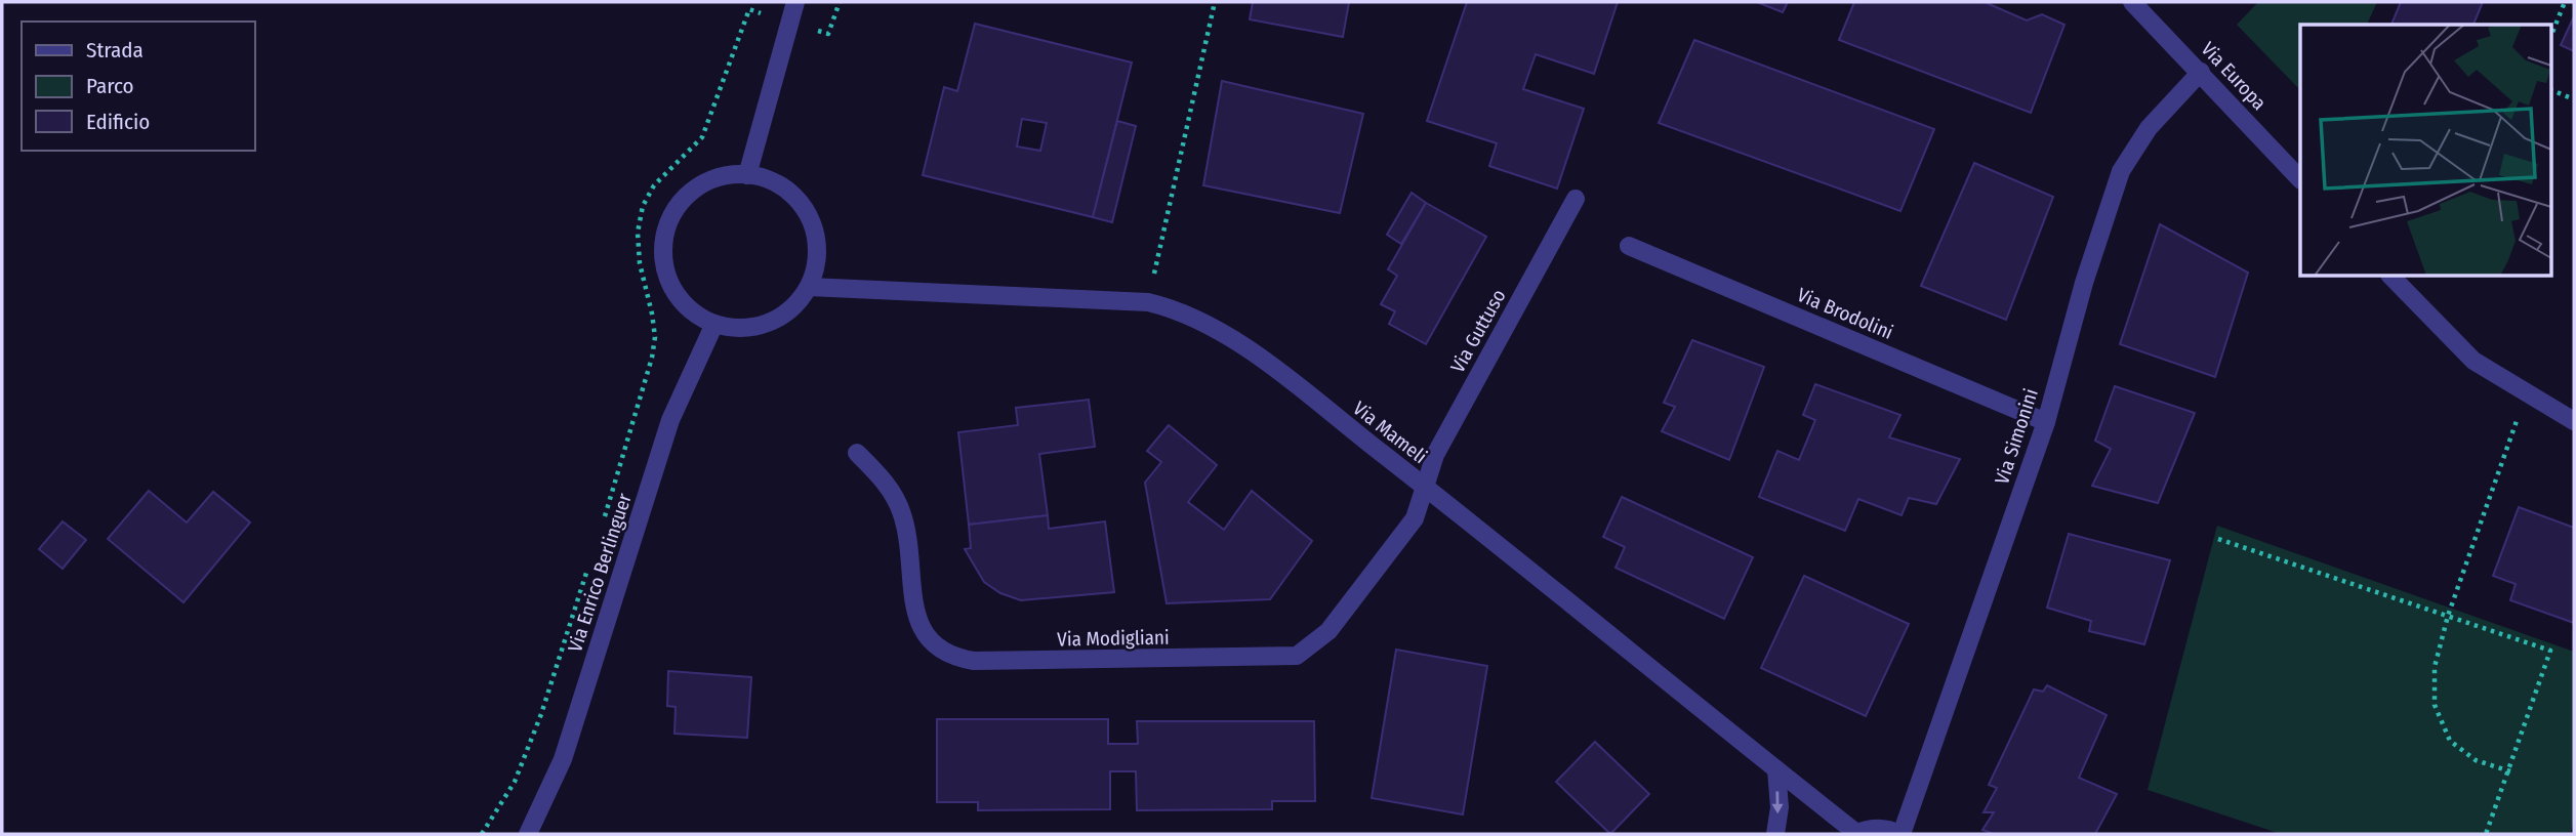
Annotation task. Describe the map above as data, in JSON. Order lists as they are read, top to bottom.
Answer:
{
  "streets": {
    "street": [
      "Via Europa",
      "Via Brodolini",
      "Via Guttuso",
      "Via Mameli",
      "Via Simonini",
      "Via Enrico Berlinguer",
      "Via Modigliani"
    ]
  },
  "crossings": [
    ["Via Europa", "Via Simonini"],
    ["Via Brodolini", "Via Simonini"],
    ["Via Guttuso", "Via Mameli"],
    ["Via Guttuso", "Via Modigliani"],
    ["Via Mameli", "Via Enrico Berlinguer"],
    ["Via Mameli", "Via Modigliani"]
  ],
  "legend": ["Strada", "Parco", "Edificio"]
}
